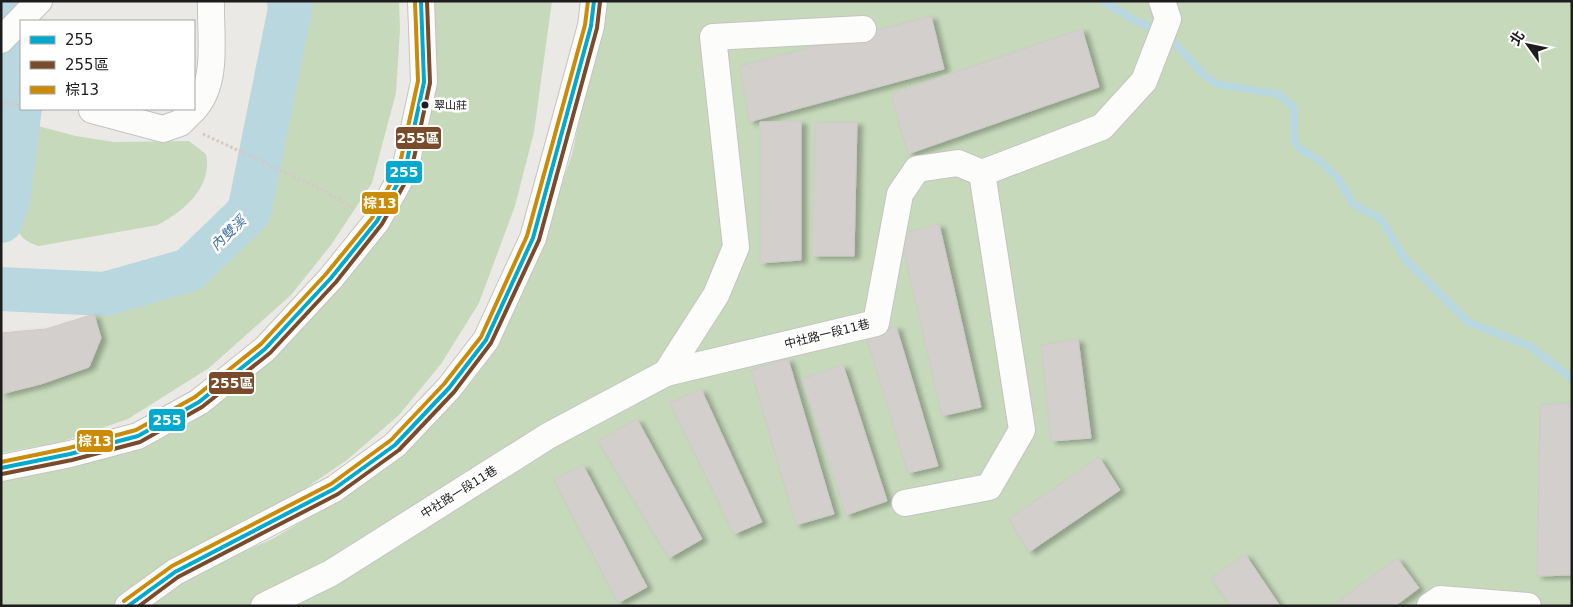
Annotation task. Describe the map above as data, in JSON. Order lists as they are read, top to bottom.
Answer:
{
  "streets": {
    "street": ["中社路一段11巷"]
  },
  "water": ["內雙溪"],
  "places": ["翠山莊"],
  "lines": ["transit line 255", "transit line 255區", "transit line 棕13"],
  "legend": ["255", "255區", "棕13"],
  "north": "top left"
}
